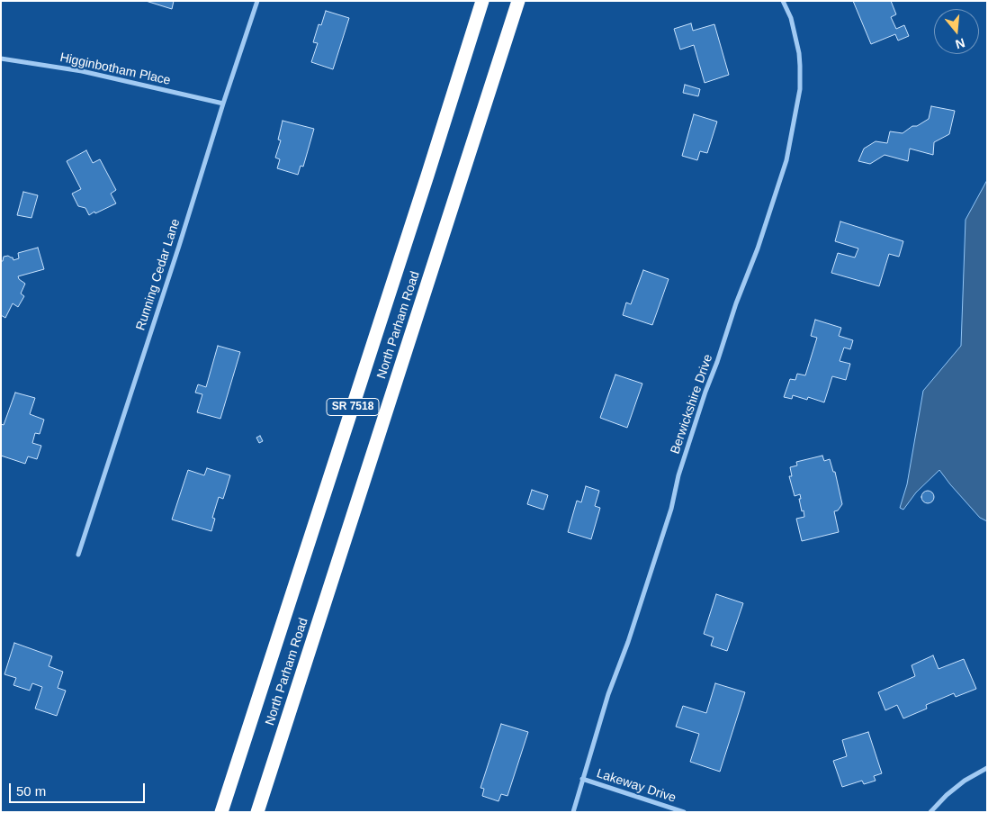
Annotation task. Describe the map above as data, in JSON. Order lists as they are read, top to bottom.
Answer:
{
  "streets": {
    "highway": ["North Parham Road", "SR 7518"],
    "street": [
      "Higginbotham Place",
      "Running Cedar Lane",
      "Berwickshire Drive",
      "Lakeway Drive"
    ]
  },
  "crossings": [
    ["Higginbotham Place", "Running Cedar Lane"],
    ["Berwickshire Drive", "Lakeway Drive"]
  ],
  "scale_bar": "50 m",
  "north": "bottom"
}
